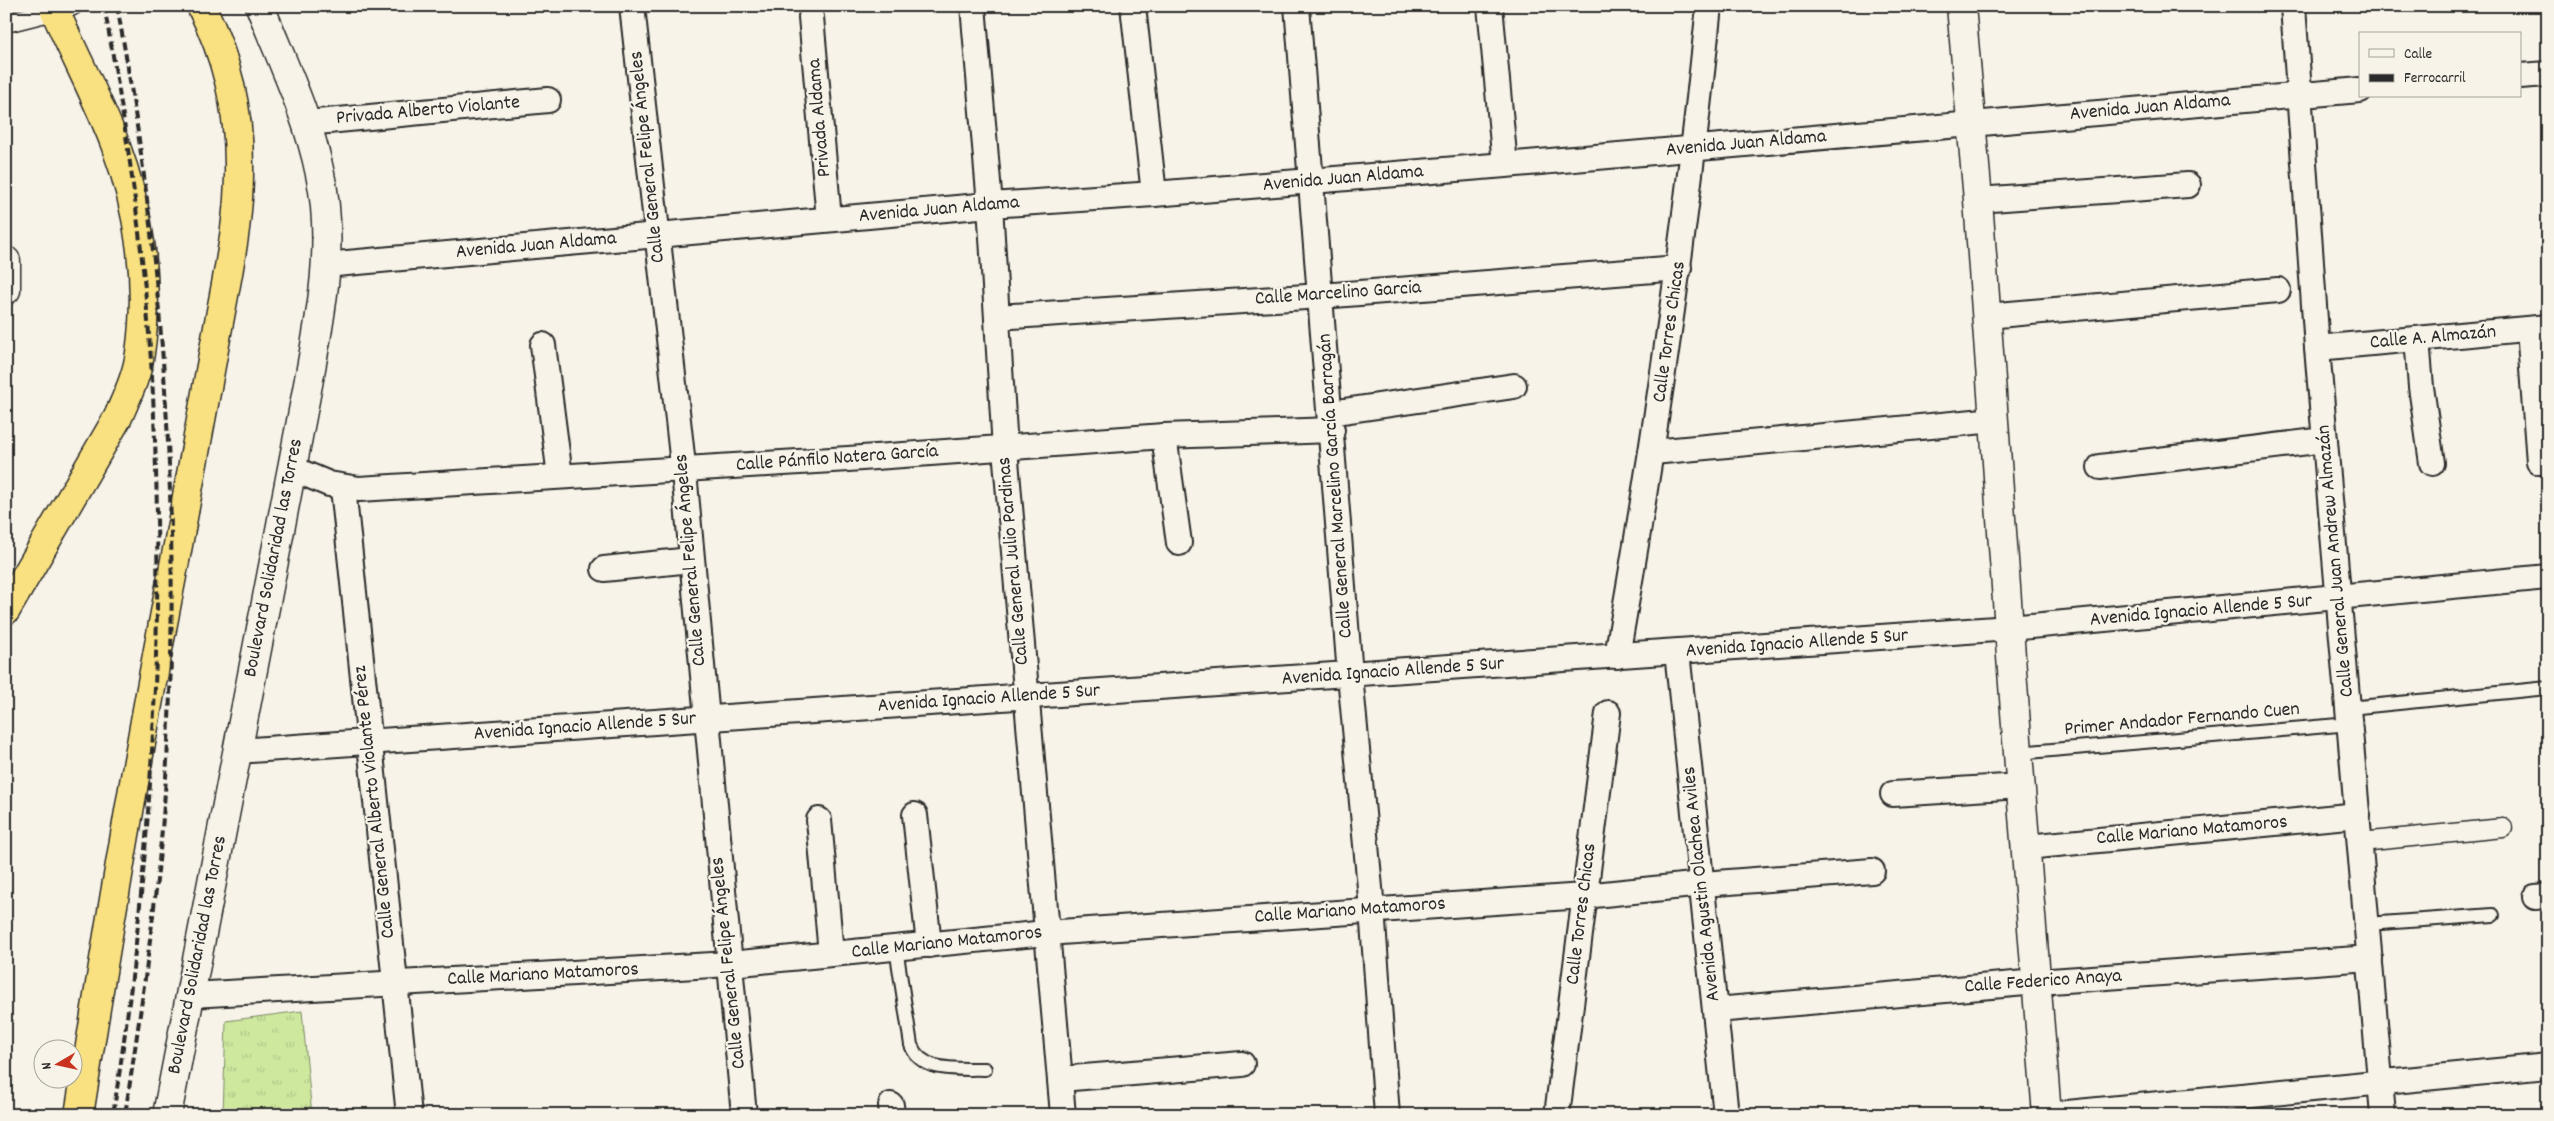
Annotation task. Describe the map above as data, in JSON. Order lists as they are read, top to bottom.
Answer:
{
  "streets": {
    "main road": ["Boulevard Solidaridad las Torres"],
    "street": [
      "Avenida Juan Aldama",
      "Privada Alberto Violante",
      "Privada Aldama",
      "Calle General Felipe Ángeles",
      "Calle Marcelino Garcia",
      "Calle Torres Chicas",
      "Calle A. Almazán",
      "Calle Pánfilo Natera García",
      "Calle General Marcelino García Barragán",
      "Calle General Julio Pardinas",
      "Calle General Juan Andrew Almazán",
      "Avenida Ignacio Allende 5 Sur",
      "Calle General Alberto Violante Pérez",
      "Calle Mariano Matamoros",
      "Avenida Agustin Olachea Aviles",
      "Calle Federico Anaya"
    ],
    "lane": ["Primer Andador Fernando Cuen"]
  },
  "crossings": [
    ["Avenida Juan Aldama", "Privada Aldama"],
    ["Avenida Juan Aldama", "Calle General Felipe Ángeles"],
    ["Avenida Juan Aldama", "Calle Torres Chicas"],
    ["Avenida Juan Aldama", "Calle General Marcelino García Barragán"],
    ["Avenida Juan Aldama", "Boulevard Solidaridad las Torres"],
    ["Avenida Juan Aldama", "Calle General Julio Pardinas"],
    ["Avenida Juan Aldama", "Calle General Juan Andrew Almazán"],
    ["Privada Alberto Violante", "Boulevard Solidaridad las Torres"],
    ["Calle General Felipe Ángeles", "Calle Pánfilo Natera García"],
    ["Calle General Felipe Ángeles", "Avenida Ignacio Allende 5 Sur"],
    ["Calle General Felipe Ángeles", "Calle Mariano Matamoros"],
    ["Calle Marcelino Garcia", "Calle Torres Chicas"],
    ["Calle Marcelino Garcia", "Calle General Marcelino García Barragán"],
    ["Calle Marcelino Garcia", "Calle General Julio Pardinas"],
    ["Calle Torres Chicas", "Avenida Ignacio Allende 5 Sur"],
    ["Calle Torres Chicas", "Calle Mariano Matamoros"],
    ["Calle A. Almazán", "Calle General Juan Andrew Almazán"],
    ["Calle Pánfilo Natera García", "Calle General Marcelino García Barragán"],
    ["Calle Pánfilo Natera García", "Calle General Julio Pardinas"],
    ["Calle Pánfilo Natera García", "Calle General Alberto Violante Pérez"],
    ["Calle General Marcelino García Barragán", "Avenida Ignacio Allende 5 Sur"],
    ["Calle General Marcelino García Barragán", "Calle Mariano Matamoros"],
    ["Boulevard Solidaridad las Torres", "Avenida Ignacio Allende 5 Sur"],
    ["Boulevard Solidaridad las Torres", "Calle Mariano Matamoros"],
    ["Calle General Julio Pardinas", "Avenida Ignacio Allende 5 Sur"],
    ["Calle General Julio Pardinas", "Calle Mariano Matamoros"],
    ["Calle General Juan Andrew Almazán", "Avenida Ignacio Allende 5 Sur"],
    ["Calle General Juan Andrew Almazán", "Primer Andador Fernando Cuen"],
    ["Calle General Juan Andrew Almazán", "Calle Mariano Matamoros"],
    ["Calle General Juan Andrew Almazán", "Calle Federico Anaya"],
    ["Avenida Ignacio Allende 5 Sur", "Calle General Alberto Violante Pérez"],
    ["Avenida Ignacio Allende 5 Sur", "Avenida Agustin Olachea Aviles"],
    ["Calle General Alberto Violante Pérez", "Calle Mariano Matamoros"],
    ["Calle Mariano Matamoros", "Avenida Agustin Olachea Aviles"],
    ["Avenida Agustin Olachea Aviles", "Calle Federico Anaya"]
  ],
  "legend": ["Calle", "Ferrocarril"],
  "north": "left"
}
